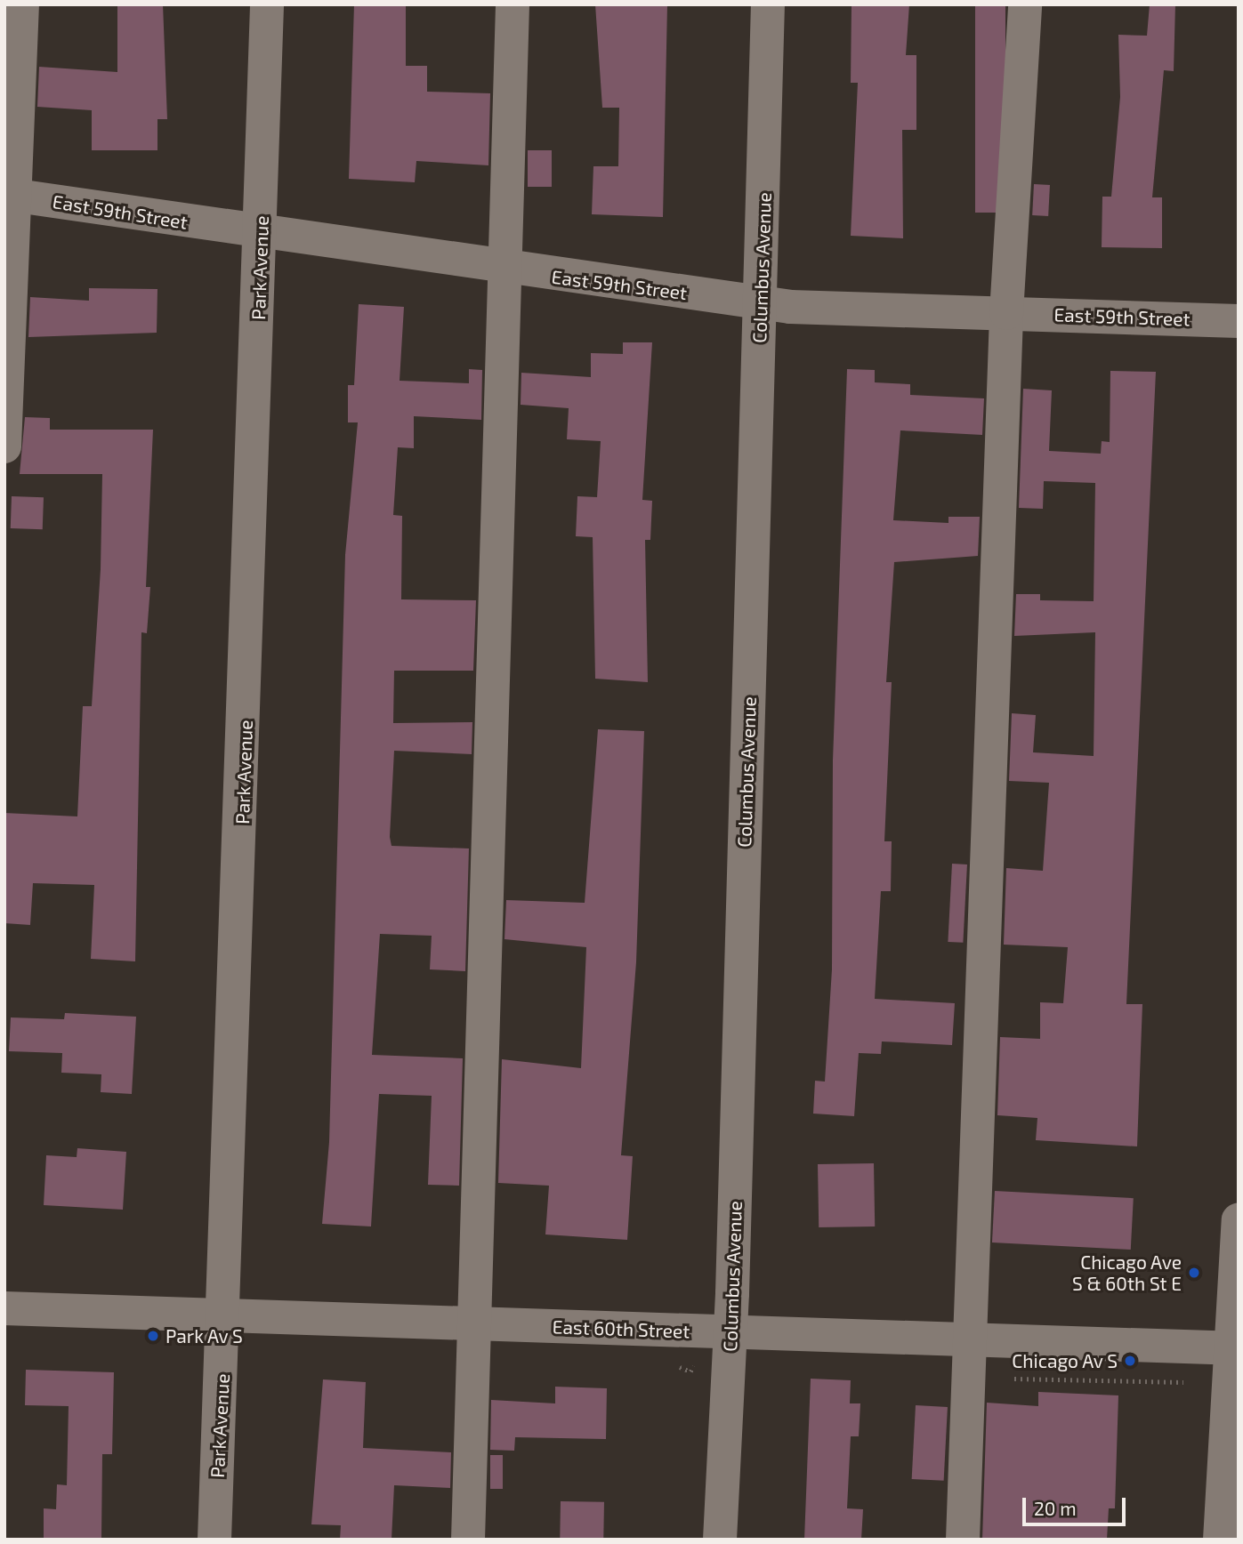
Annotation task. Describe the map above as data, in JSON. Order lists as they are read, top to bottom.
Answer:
{
  "streets": {
    "street": [
      "East 59th Street",
      "Park Avenue",
      "Columbus Avenue",
      "East 60th Street"
    ]
  },
  "crossings": [
    ["East 59th Street", "Park Avenue"],
    ["East 59th Street", "Columbus Avenue"],
    ["Park Avenue", "East 60th Street"],
    ["Columbus Avenue", "East 60th Street"]
  ],
  "places": ["Chicago Ave S & 60th St E", "Park Av S", "Chicago Av S"],
  "scale_bar": "20 m"
}
